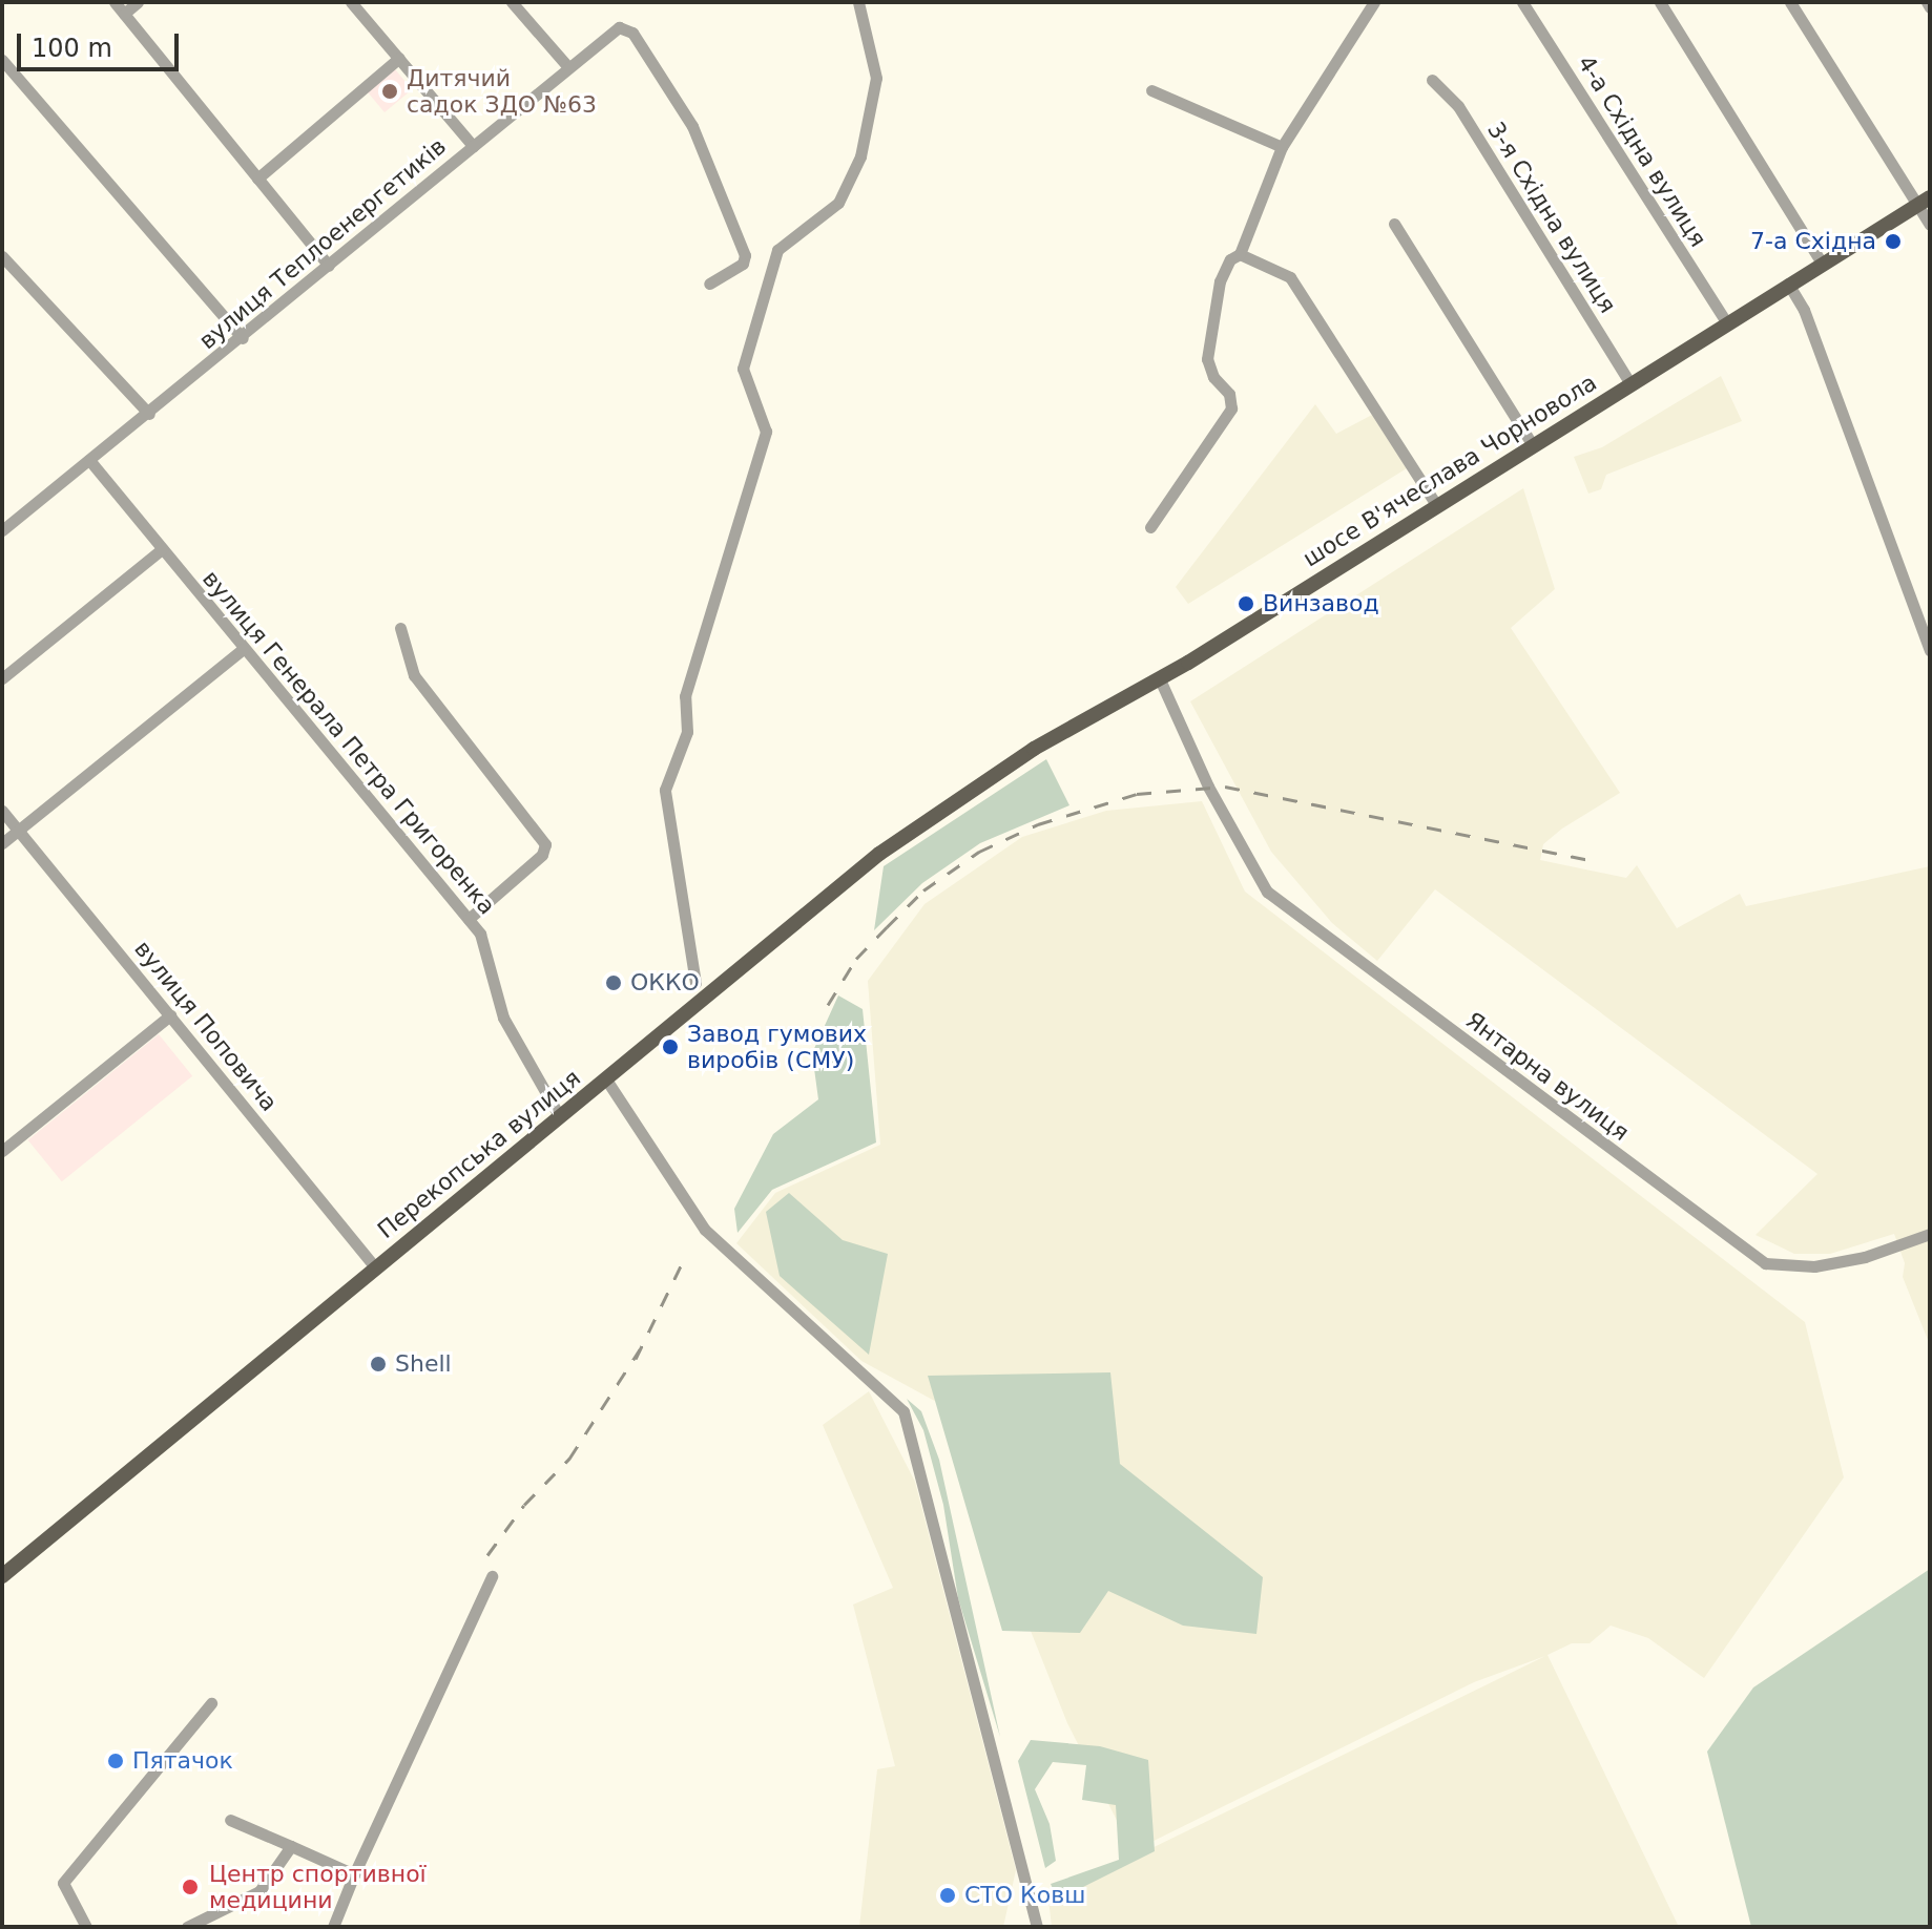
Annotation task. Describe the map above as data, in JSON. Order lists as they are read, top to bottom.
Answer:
{
  "streets": {
    "main road": ["шосе В'ячеслава Чорновола", "Перекопська вулиця"],
    "street": [
      "4-а Східна вулиця",
      "3-я Східна вулиця",
      "вулиця Теплоенергетиків",
      "вулиця Генерала Петра Григоренка",
      "вулиця Поповича",
      "Янтарна вулиця"
    ]
  },
  "crossings": [
    ["4-а Східна вулиця", "шосе В'ячеслава Чорновола"],
    ["3-я Східна вулиця", "шосе В'ячеслава Чорновола"],
    ["вулиця Теплоенергетиків", "вулиця Генерала Петра Григоренка"],
    ["шосе В'ячеслава Чорновола", "Янтарна вулиця"],
    ["шосе В'ячеслава Чорновола", "Перекопська вулиця"],
    ["вулиця Генерала Петра Григоренка", "Перекопська вулиця"],
    ["вулиця Поповича", "Перекопська вулиця"]
  ],
  "places": [
    "Дитячий садок ЗДО №63",
    "7-а Східна",
    "Винзавод",
    "ОККО",
    "Завод гумових виробів (СМУ)",
    "Shell",
    "Пятачок",
    "Центр спортивної медицини",
    "СТО Ковш"
  ],
  "scale_bar": "100 m"
}
